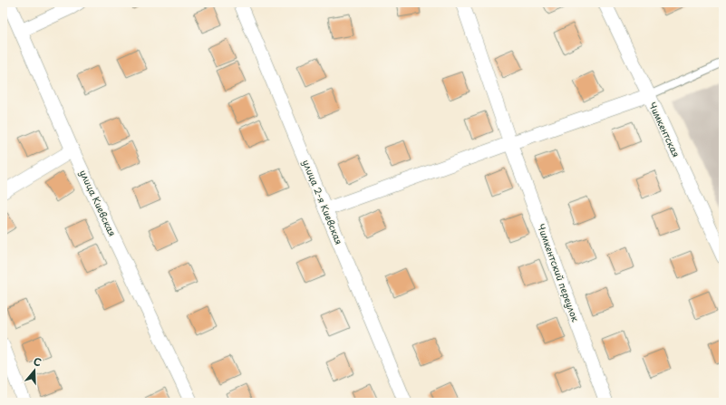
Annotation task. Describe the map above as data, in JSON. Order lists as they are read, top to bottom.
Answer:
{
  "streets": {
    "street": [
      "Чимкентская",
      "улица 2-я Киевская",
      "улица Киевская",
      "Чимкентский переулок"
    ]
  },
  "north": "top"
}
